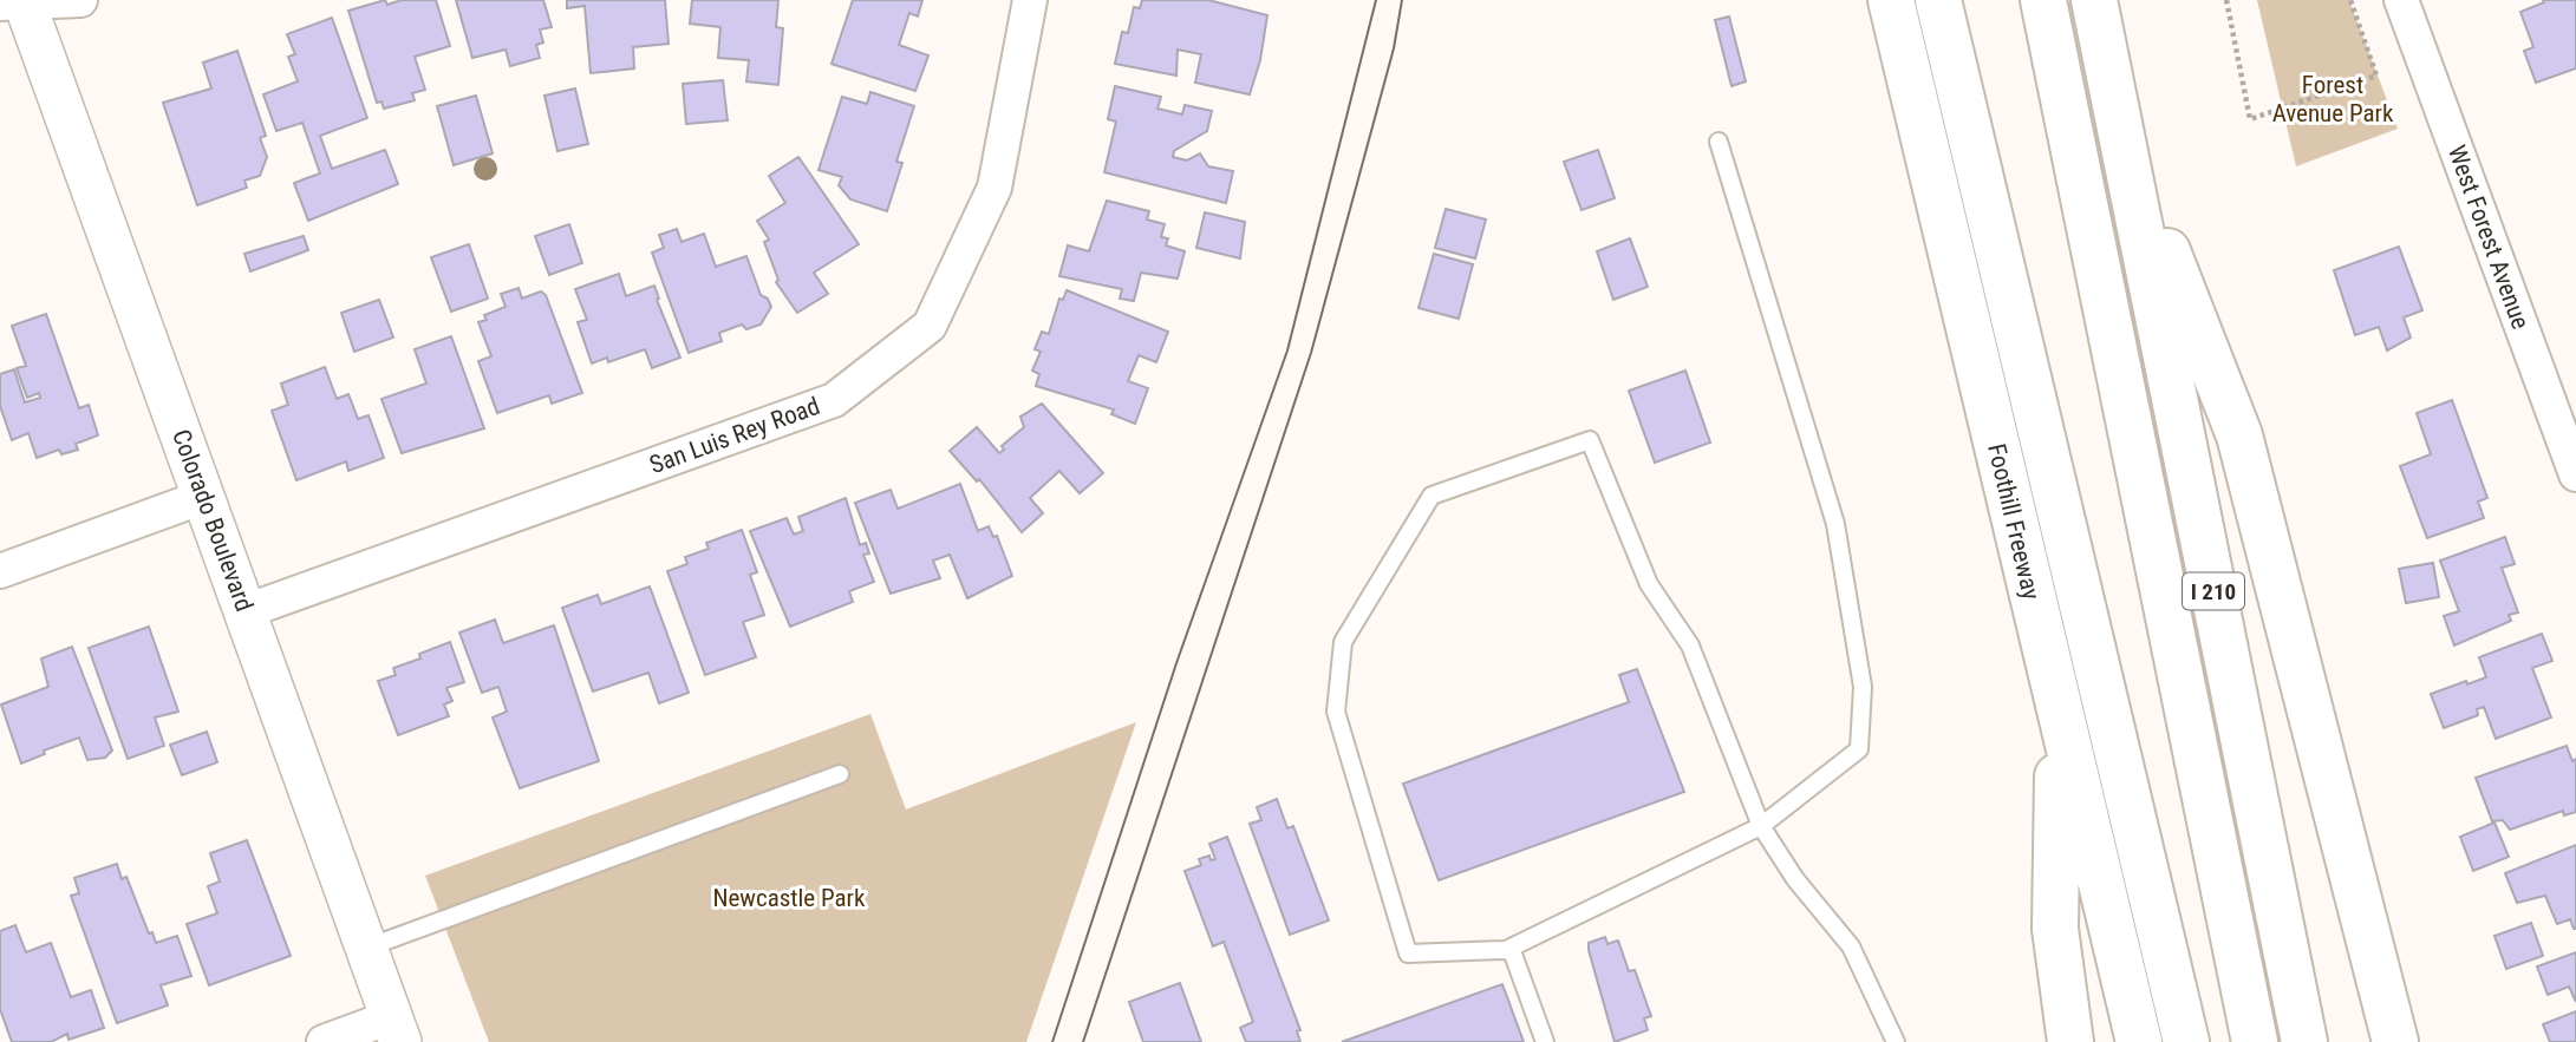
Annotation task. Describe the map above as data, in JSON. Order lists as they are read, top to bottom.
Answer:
{
  "streets": {
    "highway": ["Foothill Freeway", "I 210"],
    "street": ["West Forest Avenue", "San Luis Rey Road", "Colorado Boulevard"]
  },
  "crossings": [
    ["San Luis Rey Road", "Colorado Boulevard"]
  ],
  "parks": ["Forest Avenue Park", "Newcastle Park"]
}
